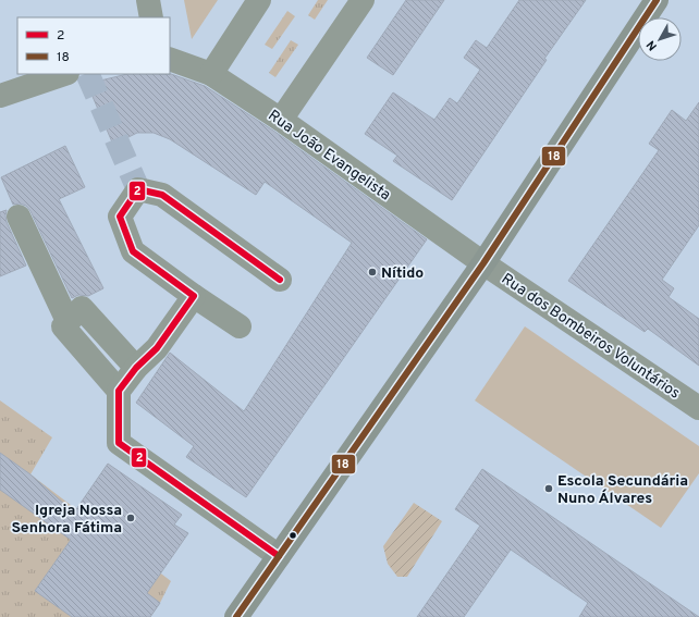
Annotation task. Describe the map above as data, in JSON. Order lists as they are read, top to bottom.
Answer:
{
  "streets": {
    "street": ["Rua João Evangelista", "Rua dos Bombeiros Voluntários"]
  },
  "crossings": [
    ["Rua João Evangelista", "Rua dos Bombeiros Voluntários"]
  ],
  "places": ["Nítido", "Escola Secundária Nuno Álvares", "Igreja Nossa Senhora Fátima"],
  "lines": ["transit line 18", "transit line 2"],
  "legend": ["2", "18"],
  "north": "bottom left"
}
